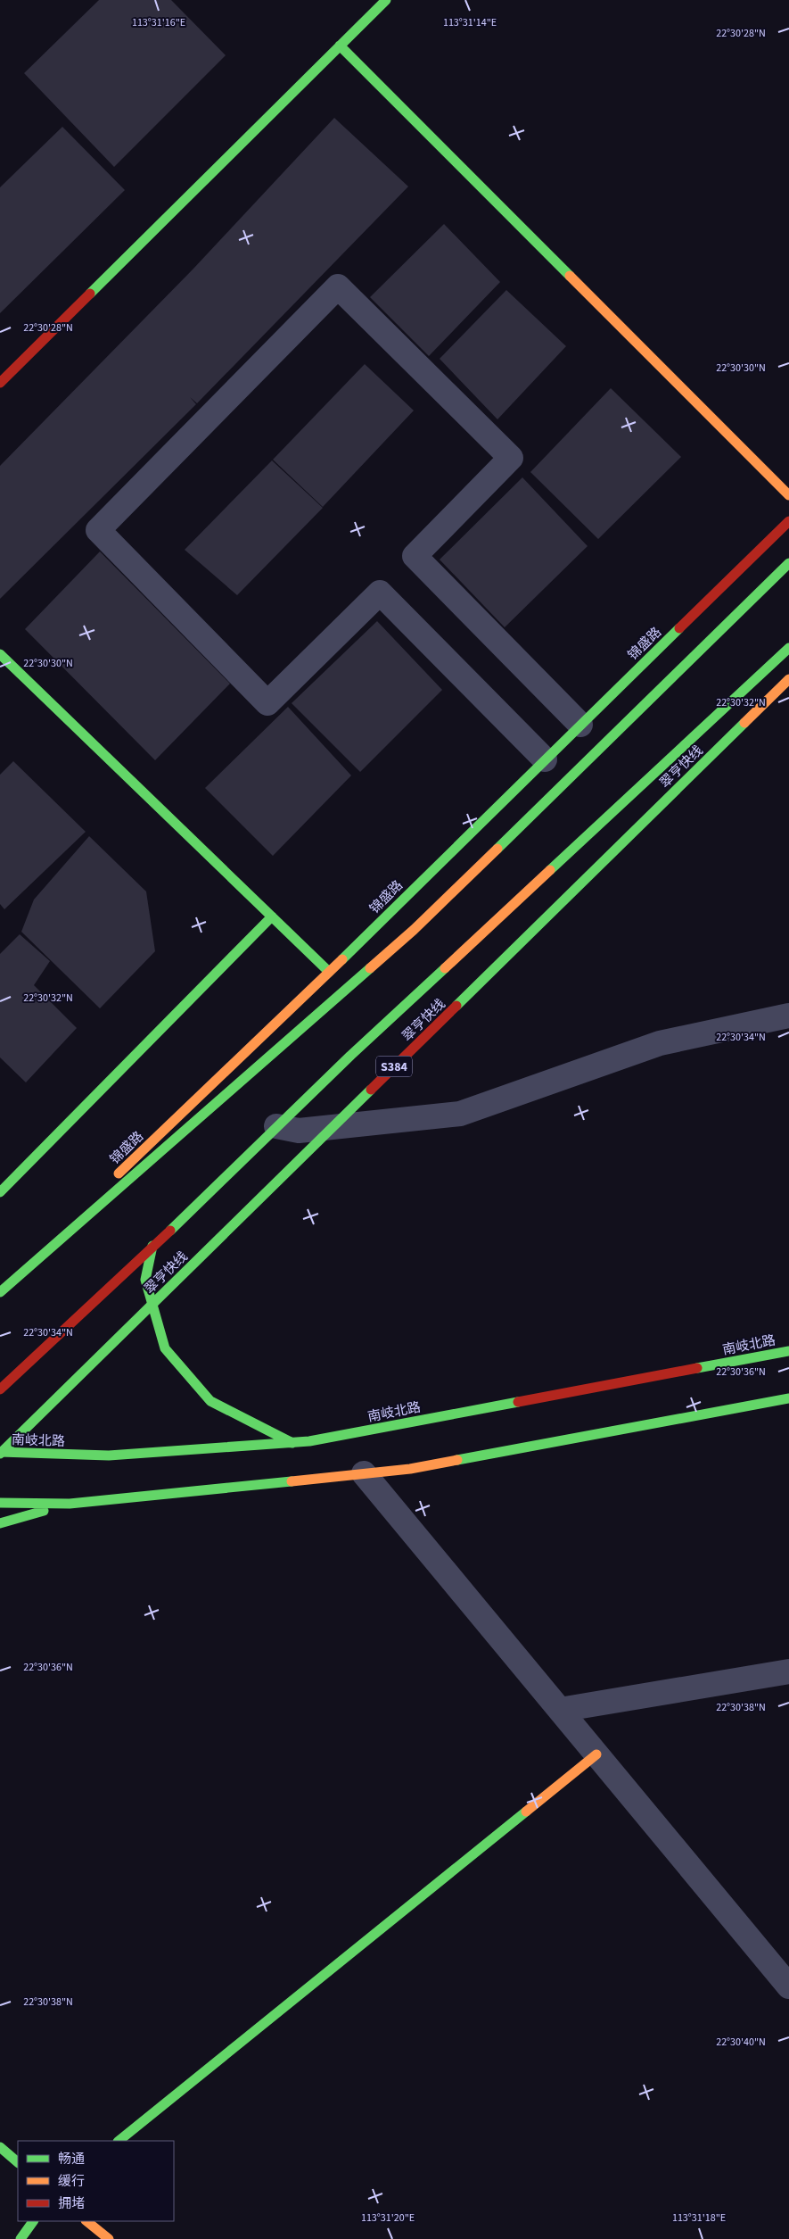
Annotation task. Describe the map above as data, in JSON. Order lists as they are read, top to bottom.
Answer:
{
  "streets": {
    "main road": [
      "锦盛路",
      "翠亨快线",
      "S384",
      "南岐北路"
    ]
  },
  "crossings": [
    ["翠亨快线", "南岐北路"]
  ],
  "legend": ["畅通", "缓行", "拥堵"],
  "coordinates": [
    "113°31'16\"E",
    "113°31'14\"E",
    "22°30'28\"N",
    "22°30'30\"N",
    "22°30'32\"N",
    "22°30'34\"N",
    "22°30'36\"N",
    "22°30'38\"N",
    "22°30'40\"N",
    "113°31'20\"E",
    "113°31'18\"E"
  ]
}
